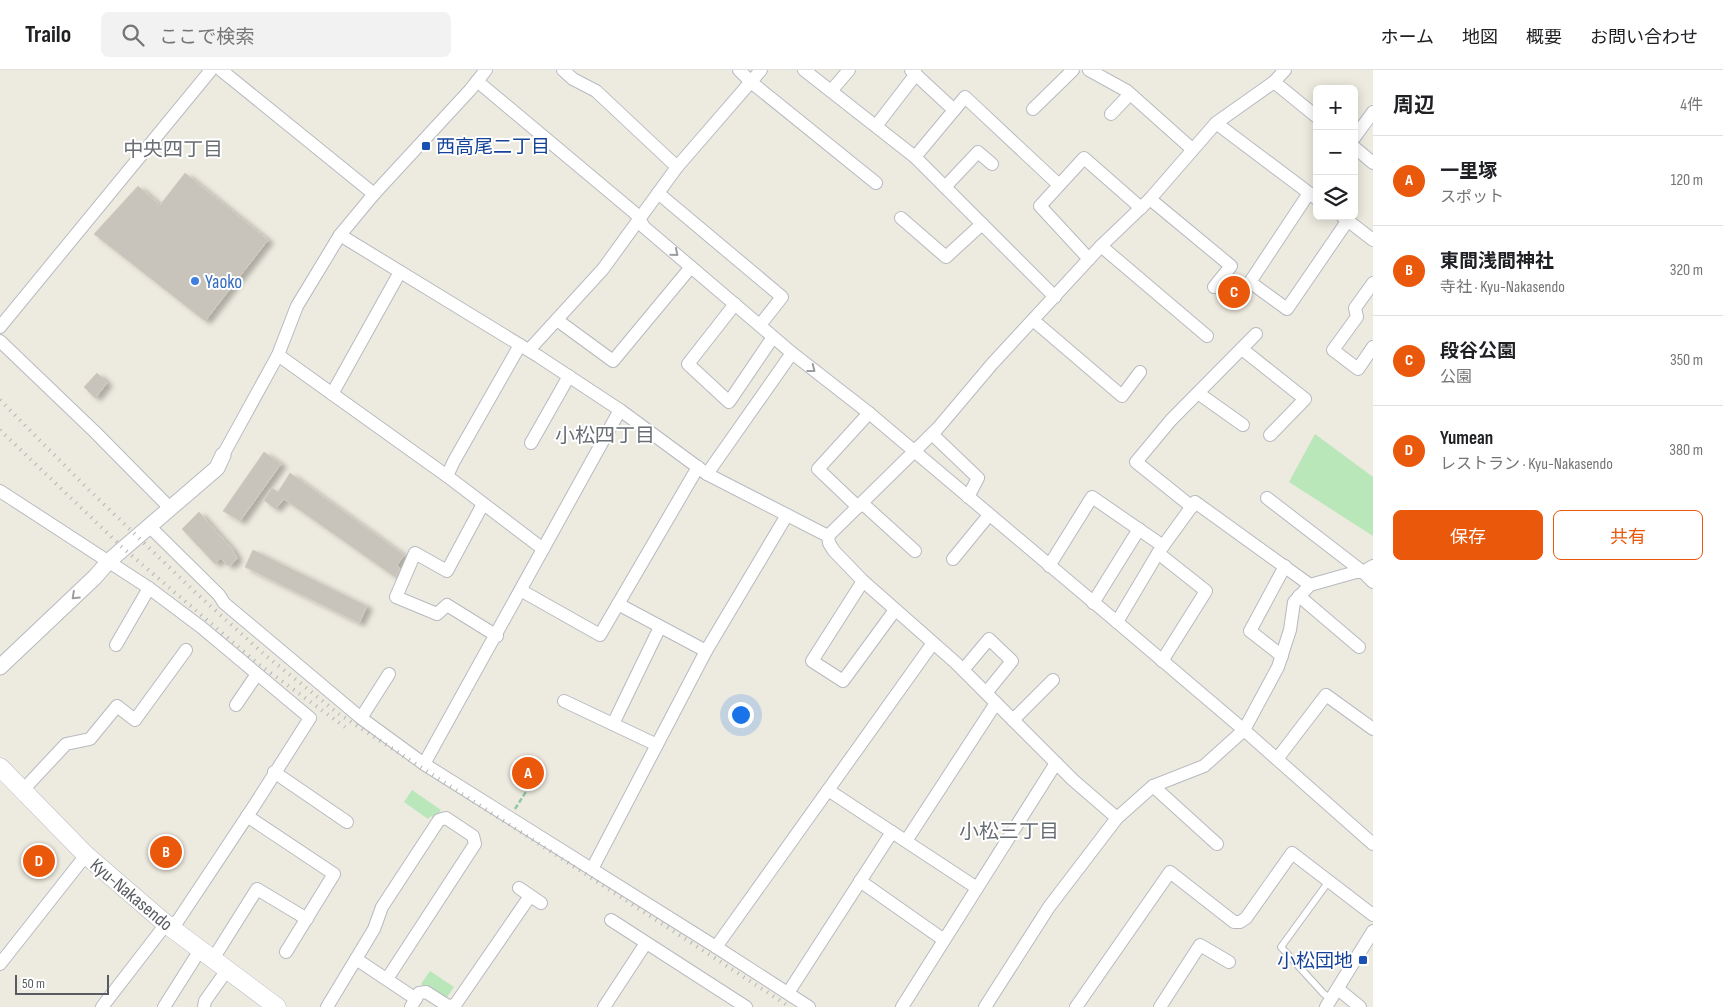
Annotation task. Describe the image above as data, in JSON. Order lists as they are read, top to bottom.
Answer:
{
  "streets": {
    "main road": ["Kyu-Nakasendo"]
  },
  "districts": ["中央四丁目", "小松四丁目", "小松三丁目"],
  "places": {
    "transit": ["西高尾二丁目", "小松団地"],
    "other": ["Yaoko"]
  },
  "scale_bar": "50 m",
  "page": {
    "header": "Trailo",
    "search": "ここで検索",
    "nav": [
      "ホーム",
      "地図",
      "概要",
      "お問い合わせ"
    ],
    "heading": ["周辺", "4件"],
    "map_buttons": ["+", "−"],
    "list": [
      {
        "mark": "A",
        "name": "一里塚",
        "note": "スポット",
        "value": "120 m"
      },
      {
        "mark": "B",
        "name": "東間浅間神社",
        "note": "寺社 · Kyu-Nakasendo",
        "value": "320 m"
      },
      {
        "mark": "C",
        "name": "段谷公園",
        "note": "公園",
        "value": "350 m"
      },
      {
        "mark": "D",
        "name": "Yumean",
        "note": "レストラン · Kyu-Nakasendo",
        "value": "380 m"
      }
    ],
    "pins": [
      "C",
      "A",
      "B",
      "D"
    ],
    "buttons": ["保存", "共有"],
    "scale": "50 m"
  }
}
